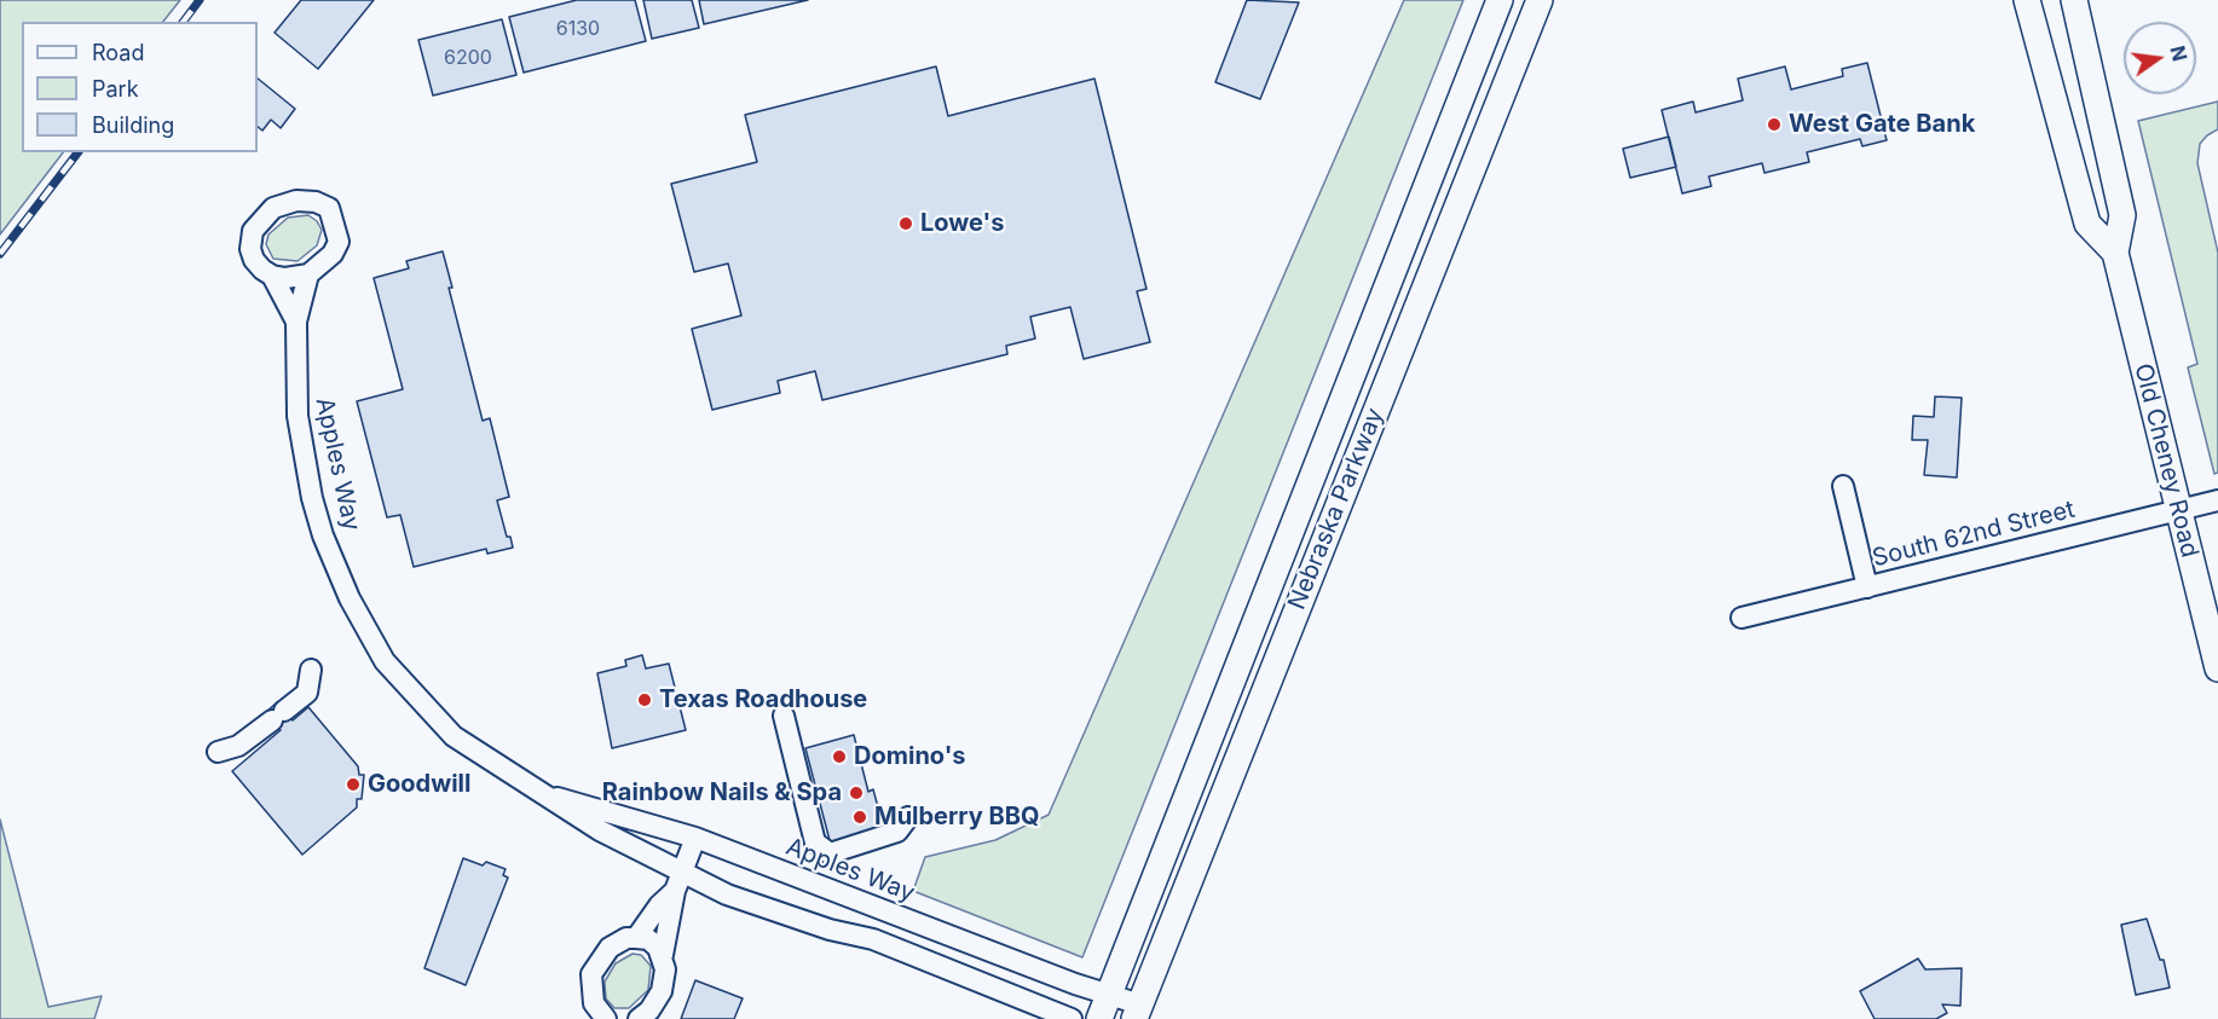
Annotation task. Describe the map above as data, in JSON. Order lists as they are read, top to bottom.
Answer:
{
  "streets": {
    "main road": ["Old Cheney Road", "Nebraska Parkway"],
    "street": ["Apples Way", "South 62nd Street"]
  },
  "crossings": [
    ["Old Cheney Road", "South 62nd Street"],
    ["Apples Way", "Nebraska Parkway"]
  ],
  "places": [
    "West Gate Bank",
    "Lowe's",
    "Texas Roadhouse",
    "Domino's",
    "Goodwill",
    "Rainbow Nails & Spa",
    "Mulberry BBQ"
  ],
  "house_numbers": ["6130", "6200"],
  "legend": ["Road", "Park", "Building"],
  "north": "right"
}
